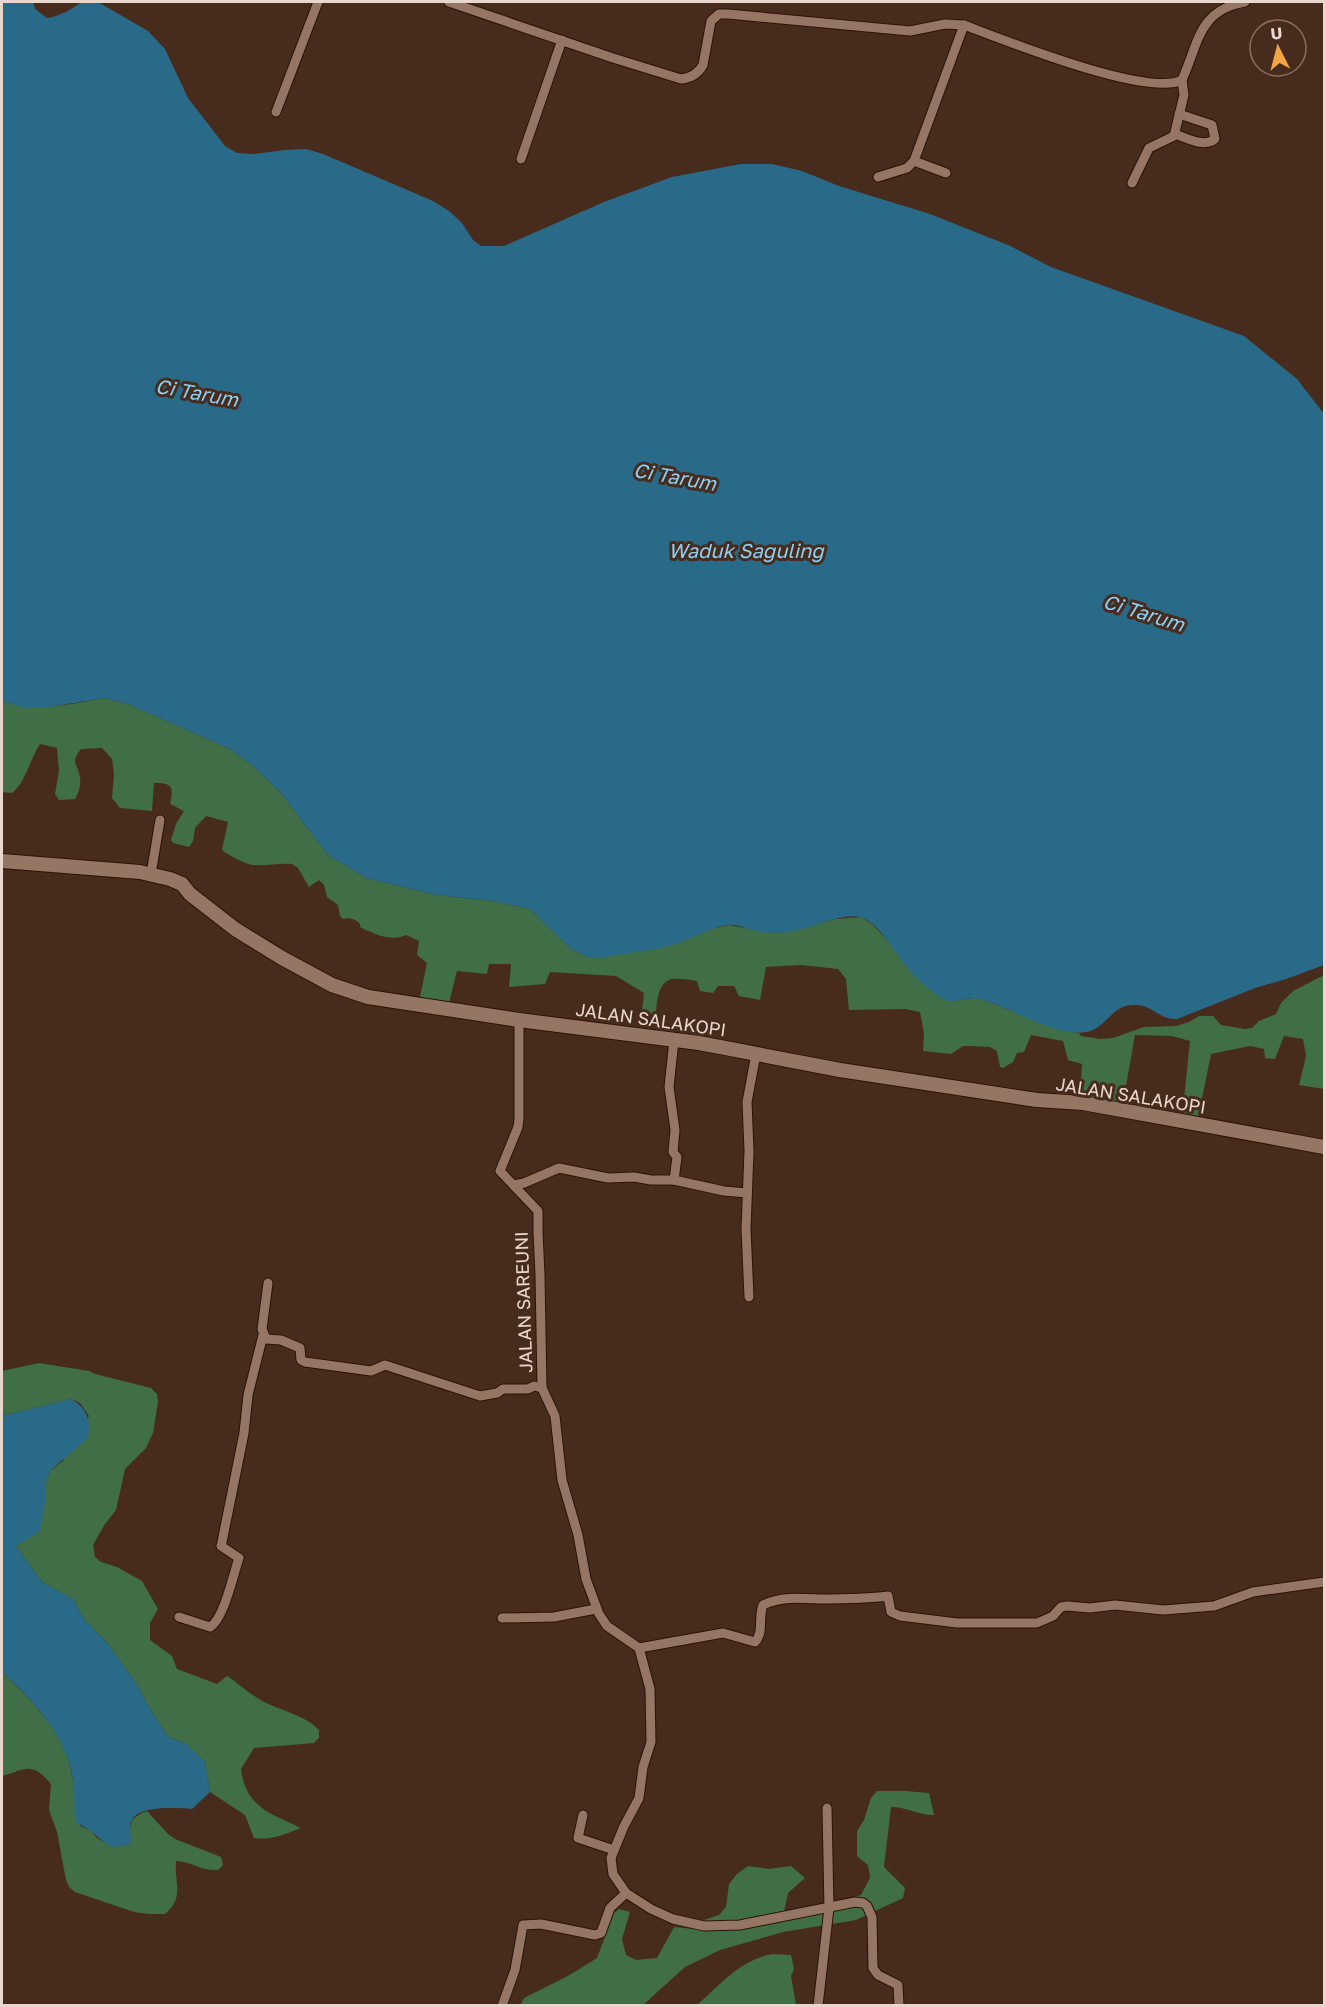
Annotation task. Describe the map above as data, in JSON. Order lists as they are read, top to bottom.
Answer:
{
  "streets": {
    "street": ["JALAN SALAKOPI", "JALAN SAREUNI"]
  },
  "crossings": [
    ["JALAN SALAKOPI", "JALAN SAREUNI"]
  ],
  "water": ["Ci Tarum", "Waduk Saguling"],
  "north": "top"
}
